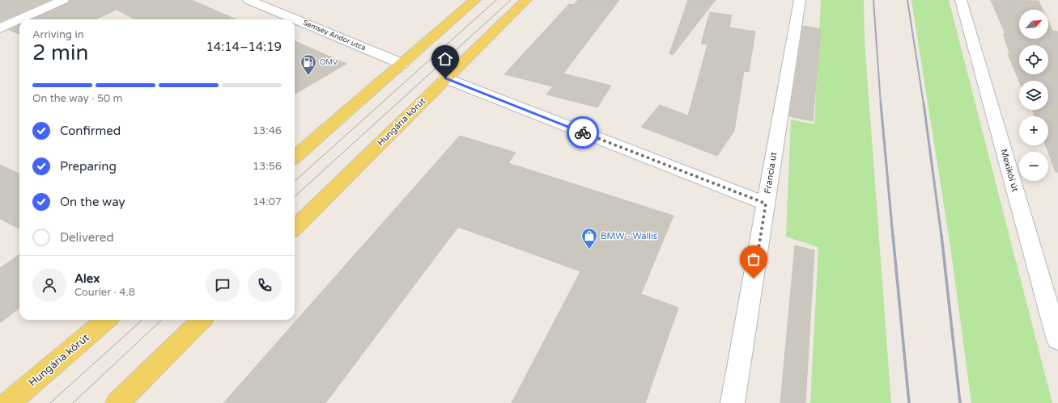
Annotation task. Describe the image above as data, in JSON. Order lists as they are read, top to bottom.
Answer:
{
  "streets": {
    "main road": ["Hungária körút"],
    "street": ["Semsey Andor utca", "Mexikói út", "Francia út"]
  },
  "places": {
    "fuel station": ["OMV"],
    "shop": ["BMW - Wallis"]
  },
  "north": "top right",
  "page": {
    "map_buttons": ["+", "−"],
    "heading": ["2 min", "Arriving in", "14:14–14:19"],
    "panel": ["Alex", "Courier · 4.8"],
    "bar": "On the way · 50 m",
    "list": [
      ["Confirmed", "13:46"],
      ["Preparing", "13:56"],
      ["On the way", "14:07"],
      "Delivered"
    ]
  }
}
